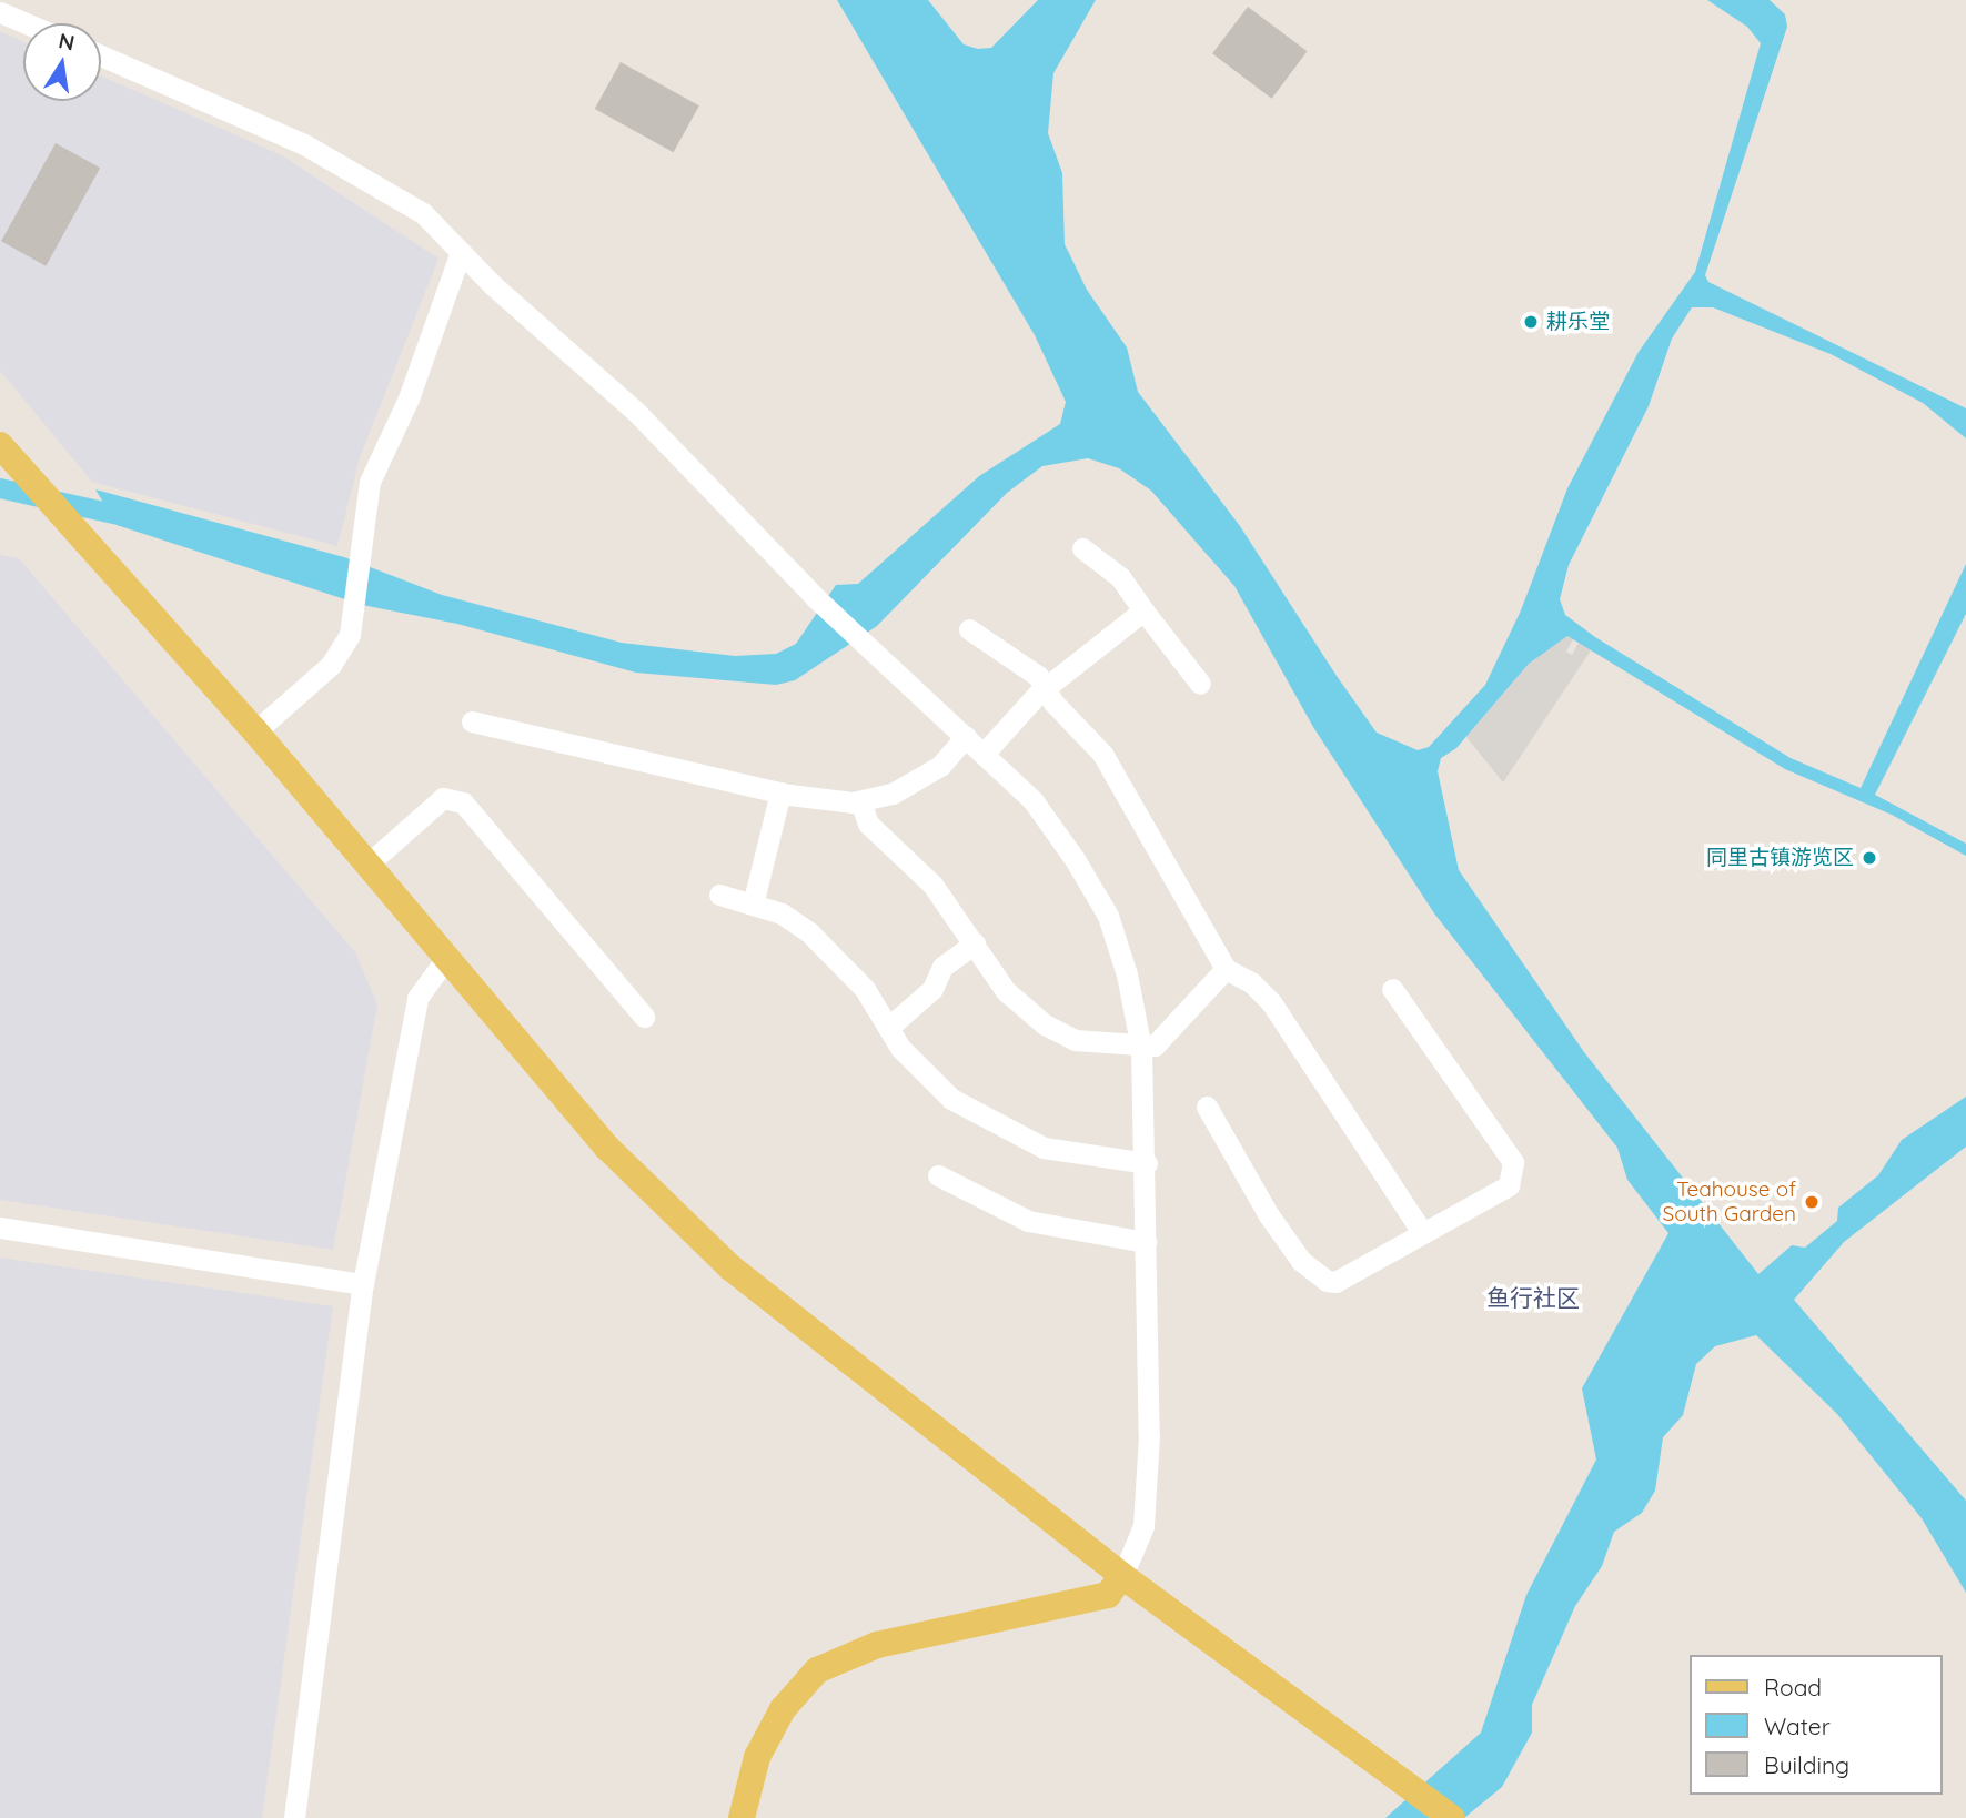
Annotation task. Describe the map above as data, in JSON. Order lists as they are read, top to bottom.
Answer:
{
  "districts": ["鱼行社区"],
  "places": ["耕乐堂", "同里古镇游览区", "Teahouse of South Garden"],
  "legend": ["Road", "Water", "Building"],
  "north": "top"
}
